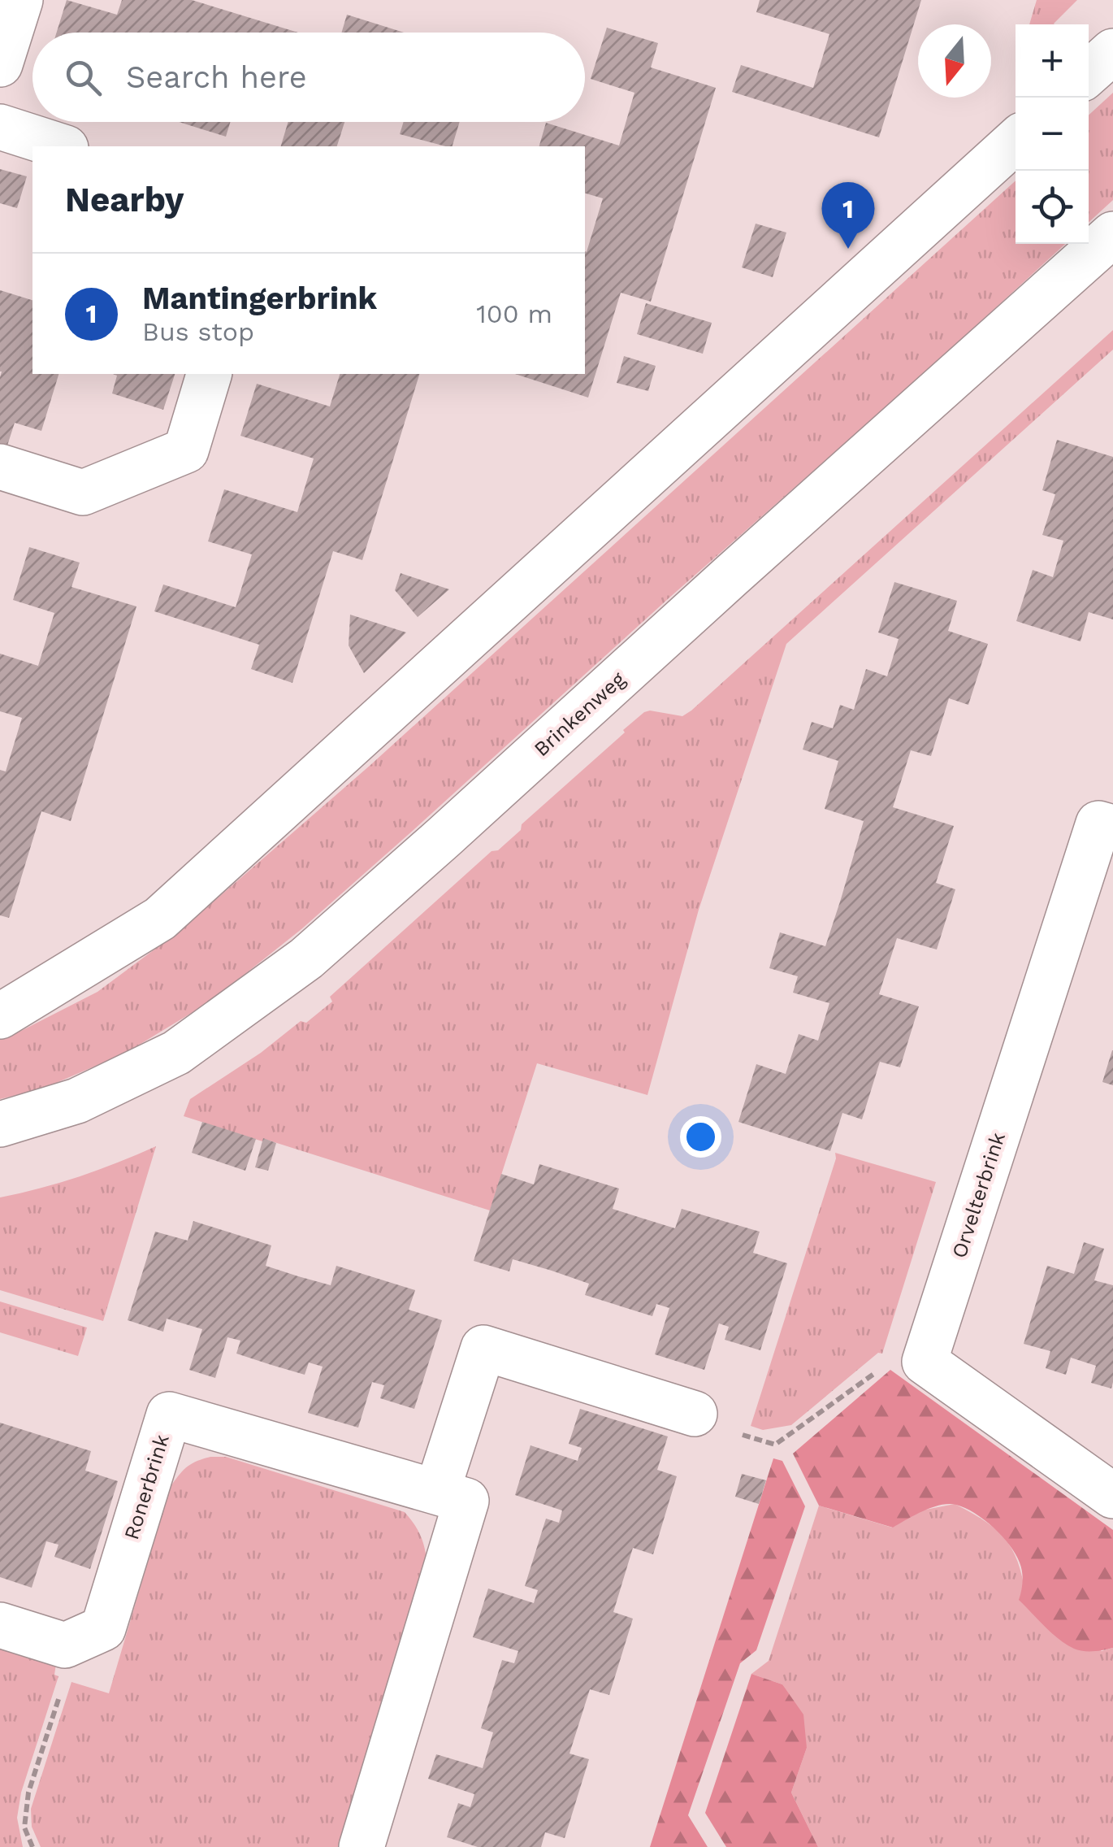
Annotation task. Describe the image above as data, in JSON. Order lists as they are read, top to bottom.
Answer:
{
  "streets": {
    "street": ["Brinkenweg", "Orvelterbrink", "Ronerbrink"]
  },
  "north": "bottom",
  "page": {
    "map_buttons": ["+", "−"],
    "search": "Search here",
    "heading": "Nearby",
    "pins": "1",
    "list": [
      {
        "mark": "1",
        "name": "Mantingerbrink",
        "note": "Bus stop",
        "value": "100 m"
      }
    ]
  }
}
